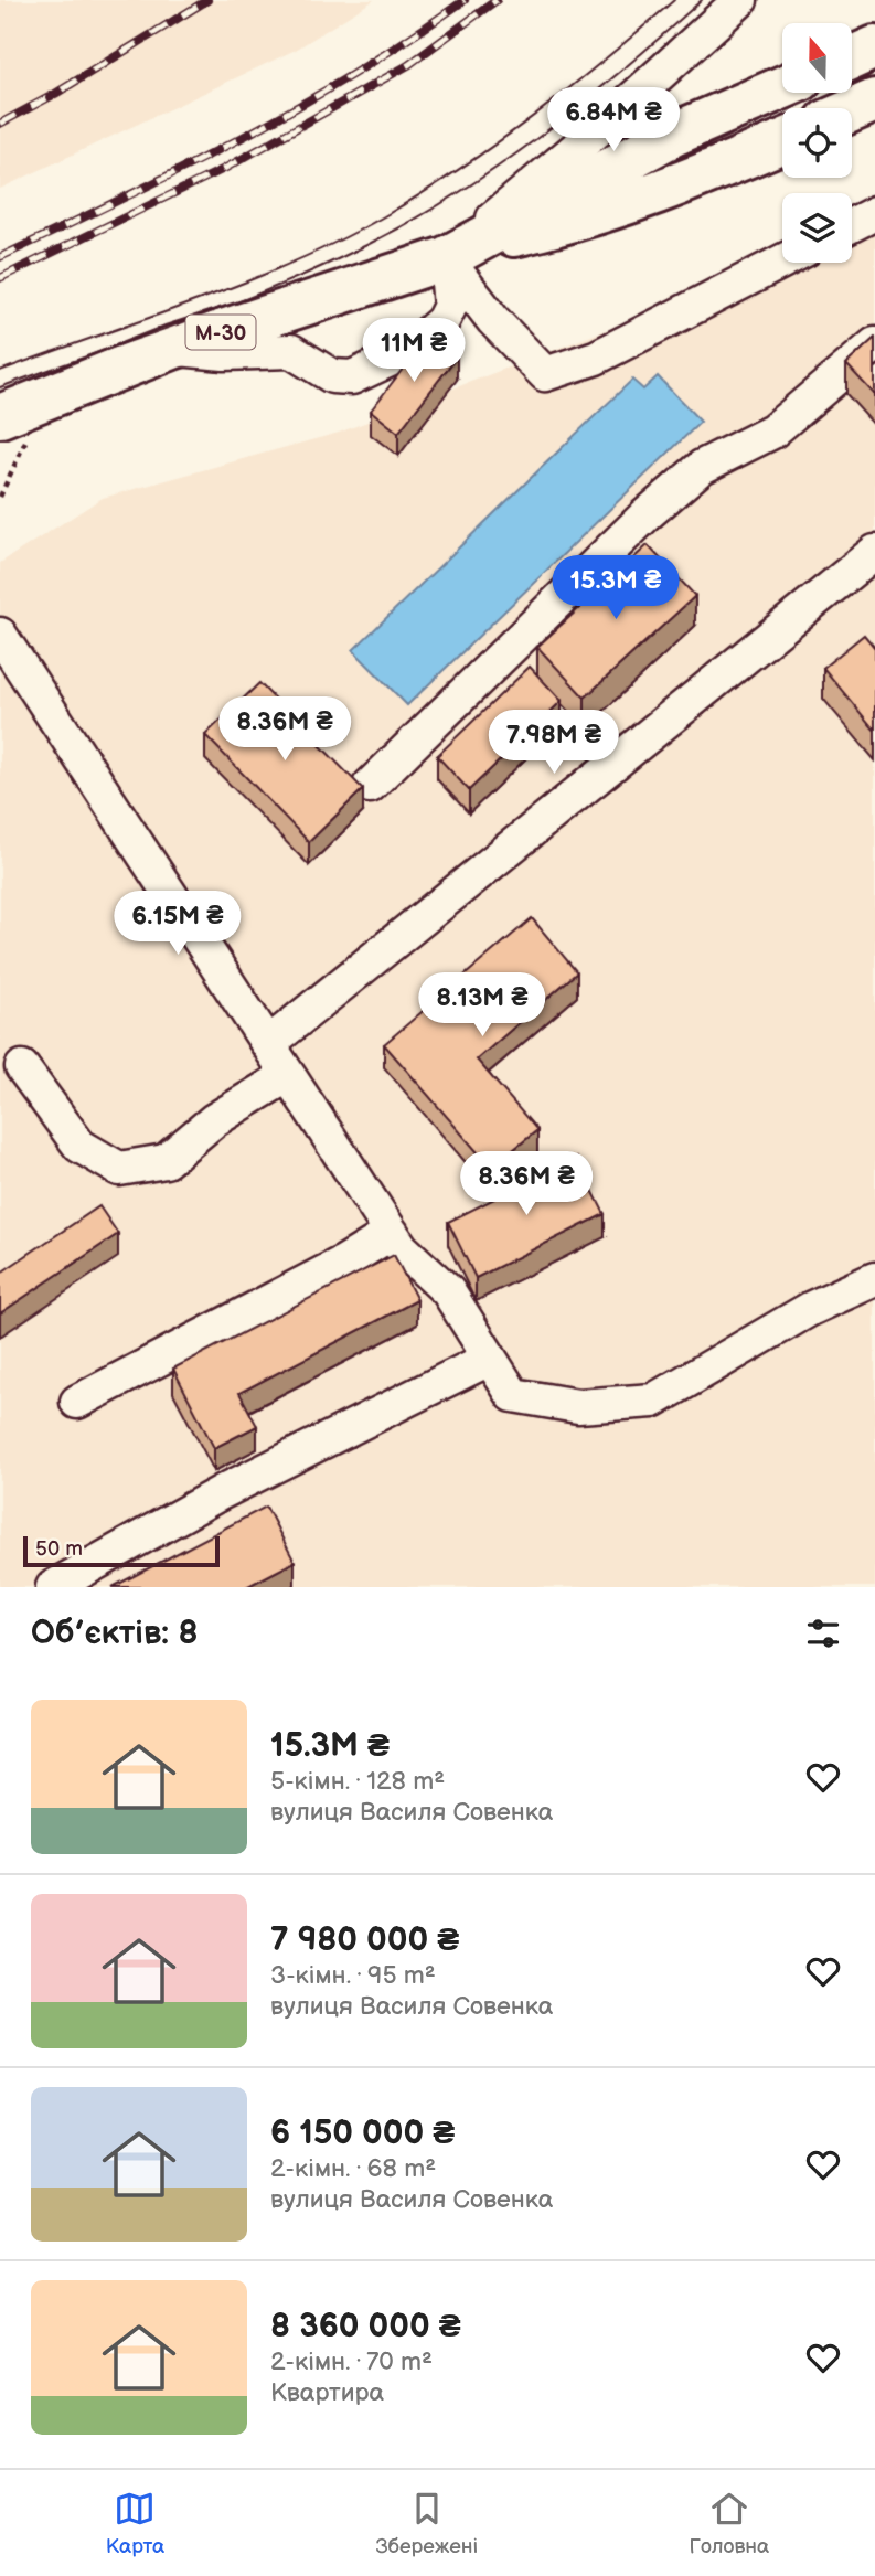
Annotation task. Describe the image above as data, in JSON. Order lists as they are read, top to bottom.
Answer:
{
  "streets": {
    "highway": ["М-30"]
  },
  "scale_bar": "50 m",
  "north": "top",
  "page": {
    "price": [
      "6.84M ₴",
      "11M ₴",
      "15.3M ₴",
      "8.36M ₴",
      "7.98M ₴",
      "6.15M ₴",
      "8.13M ₴",
      "8.36M ₴"
    ],
    "scale": "50 m",
    "heading": "Об’єктів: 8",
    "list": [
      {
        "name": "15.3M ₴",
        "note": "5-кімн. · 128 m² · вулиця Василя Совенка"
      },
      {
        "name": "7 980 000 ₴",
        "note": "3-кімн. · 95 m² · вулиця Василя Совенка"
      },
      {
        "name": "6 150 000 ₴",
        "note": "2-кімн. · 68 m² · вулиця Василя Совенка"
      },
      {
        "name": "8 360 000 ₴",
        "note": "2-кімн. · 70 m² · Квартира"
      }
    ],
    "tabs": ["Карта", "Збережені", "Головна"]
  }
}
